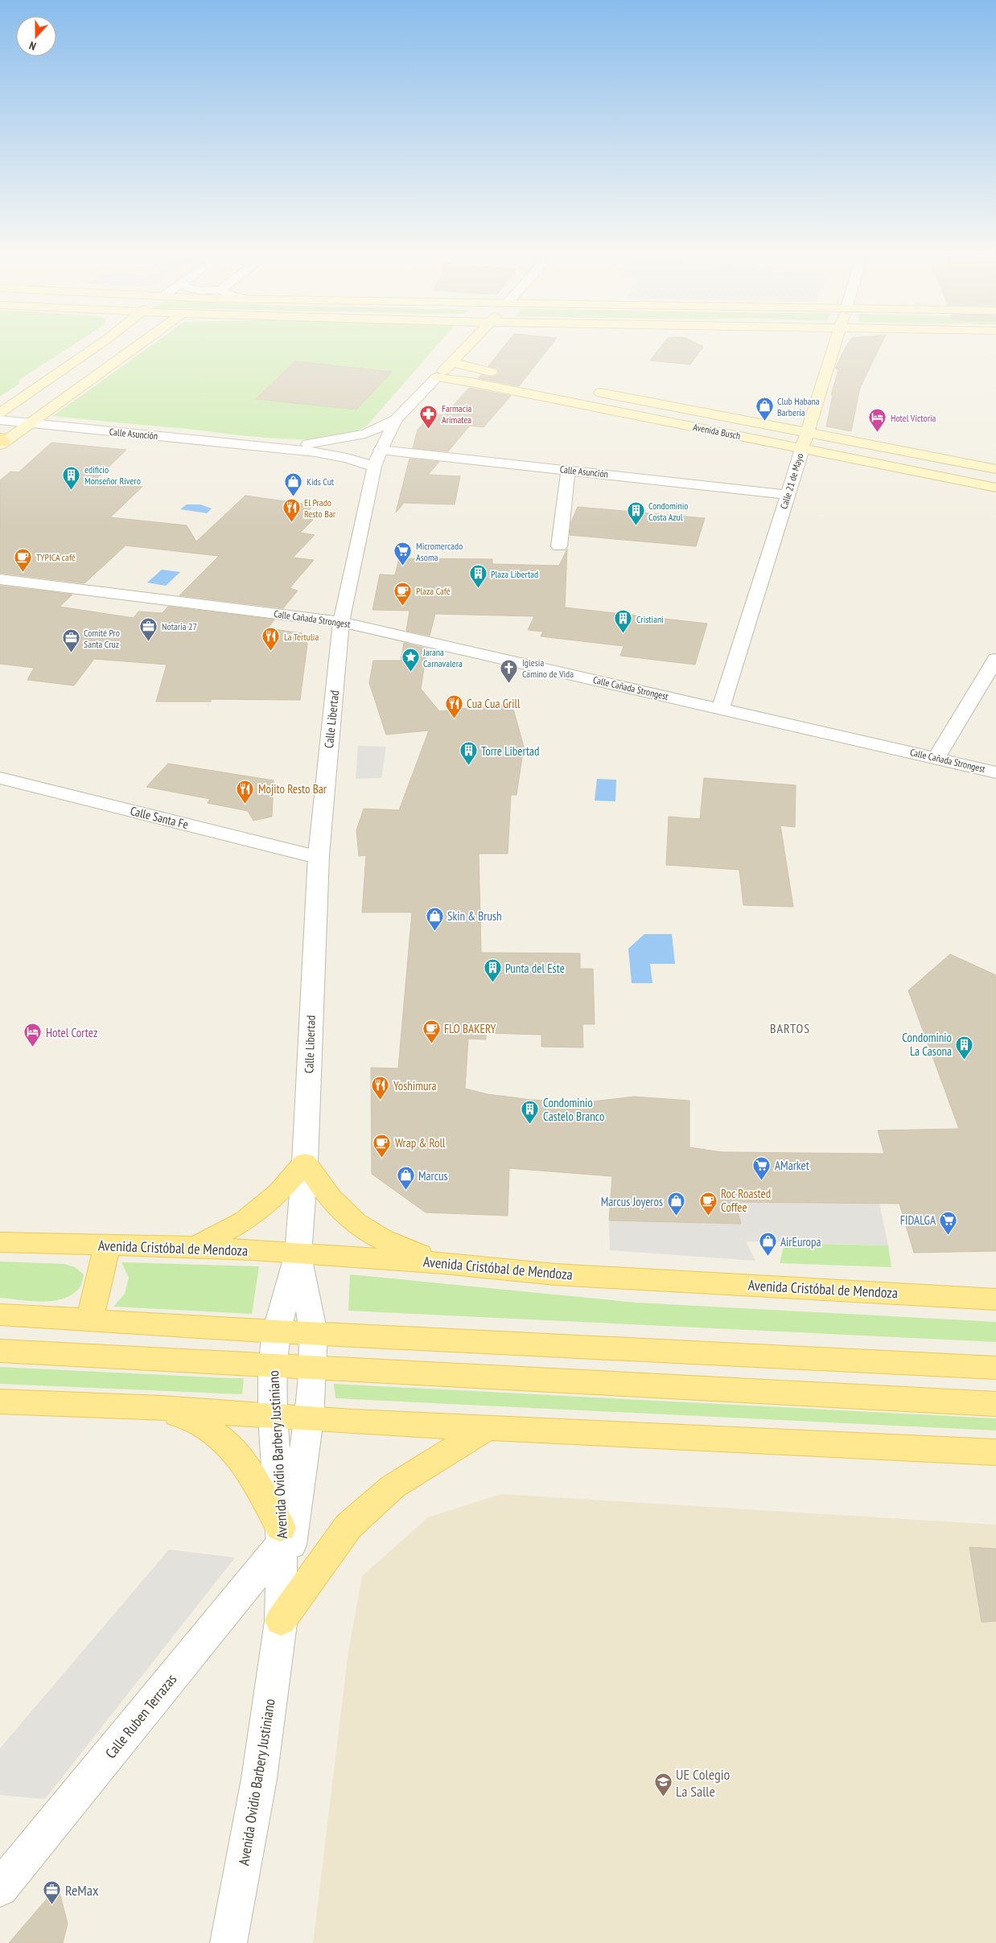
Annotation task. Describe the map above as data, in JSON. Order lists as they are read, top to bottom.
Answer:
{
  "streets": {
    "main road": [
      "Avenida Busch",
      "Calle 21 de Mayo",
      "Calle Libertad",
      "Avenida Cristóbal de Mendoza"
    ],
    "street": [
      "Calle Asunción",
      "Calle Cañada Strongest",
      "Calle Santa Fe",
      "Avenida Ovidio Barbery Justiniano",
      "Calle Ruben Terrazas"
    ]
  },
  "crossings": [
    ["Avenida Busch", "Calle 21 de Mayo"],
    ["Avenida Busch", "Calle Libertad"],
    ["Calle Asunción", "Calle 21 de Mayo"],
    ["Calle Asunción", "Calle Libertad"],
    ["Calle 21 de Mayo", "Calle Cañada Strongest"],
    ["Calle Cañada Strongest", "Calle Libertad"],
    ["Calle Libertad", "Calle Santa Fe"],
    ["Calle Libertad", "Avenida Cristóbal de Mendoza"],
    ["Calle Libertad", "Avenida Ovidio Barbery Justiniano"],
    ["Avenida Cristóbal de Mendoza", "Avenida Ovidio Barbery Justiniano"],
    ["Avenida Ovidio Barbery Justiniano", "Calle Ruben Terrazas"]
  ],
  "districts": ["BARTOS"],
  "places": {
    "shop": [
      "Club Habana Barbería",
      "Kids Cut",
      "Skin & Brush",
      "Marcus",
      "Marcus Joyeros",
      "AirEuropa"
    ],
    "pharmacy": ["Farmacia Arimatea"],
    "hotel": ["Hotel Victoria", "Hotel Cortez"],
    "building": [
      "edificio Monseñor Rivero",
      "Condominio Costa Azul",
      "Plaza Libertad",
      "Cristiani",
      "Torre Libertad",
      "Punta del Este",
      "Condominio La Casona",
      "Condominio Castelo Branco"
    ],
    "restaurant": [
      "El Prado Resto Bar",
      "La Tertulia",
      "Cua Cua Grill",
      "Mojito Resto Bar",
      "Yoshimura"
    ],
    "supermarket": ["Micromercado Asoma", "AMarket", "FIDALGA"],
    "cafe": [
      "TYPICA café",
      "Plaza Café",
      "FLO BAKERY",
      "Wrap & Roll",
      "Roc Roasted Coffee"
    ],
    "office": ["Notaria 27", "Comité Pro Santa Cruz", "ReMax"],
    "place": ["Jarana Carnavalera"],
    "church": ["Iglesia Camino de Vida"],
    "school or university": ["UE Colegio La Salle"]
  },
  "north": "bottom"
}
